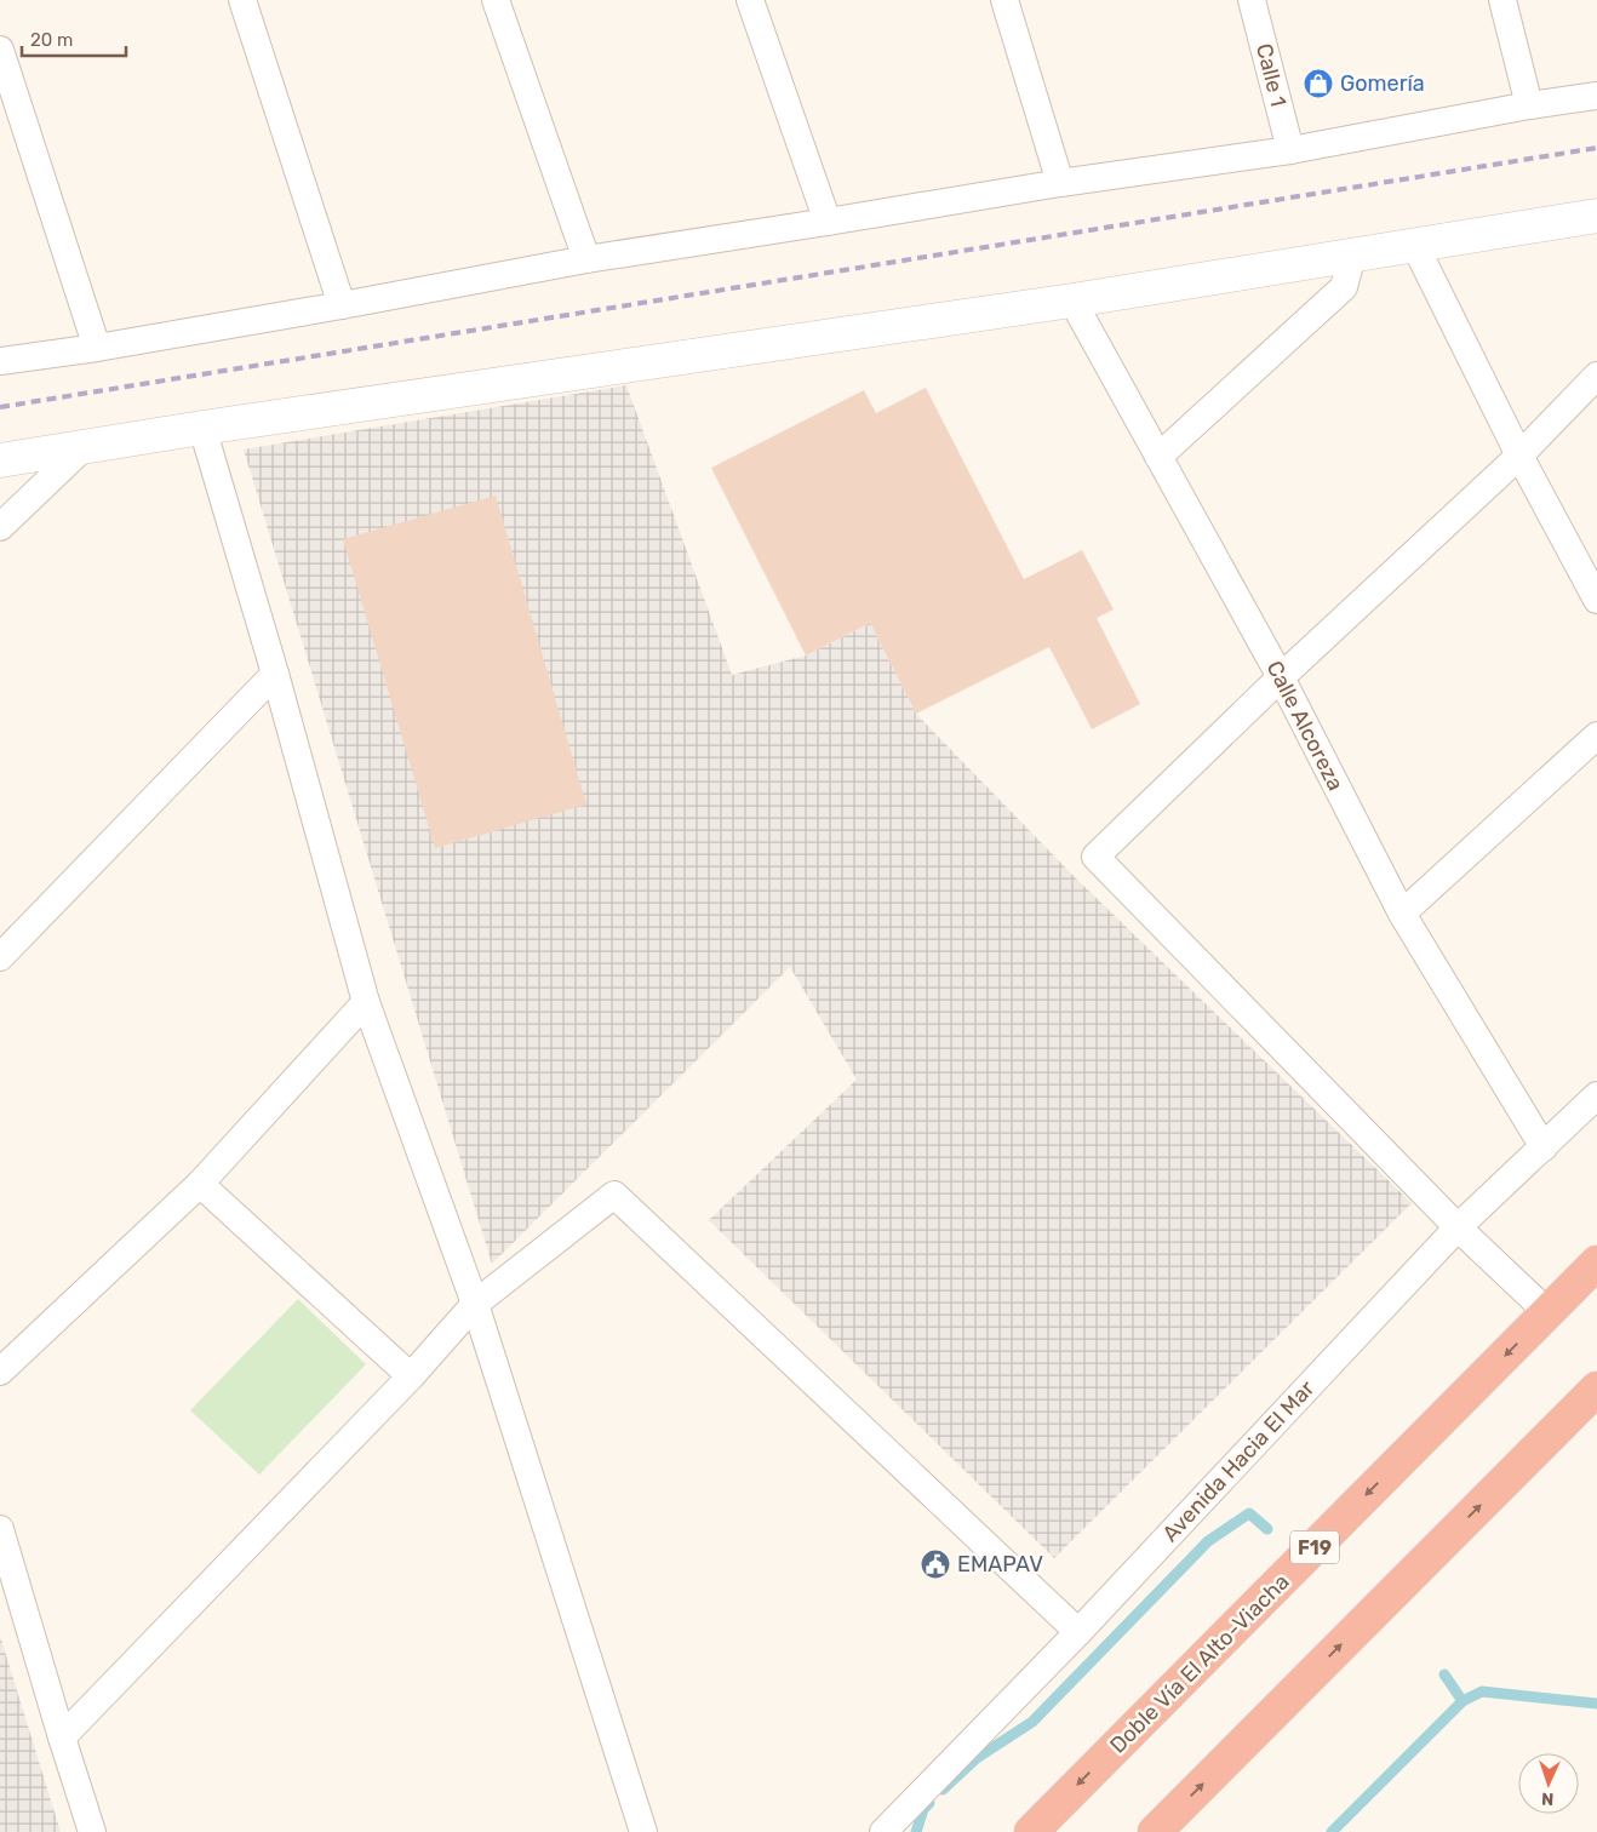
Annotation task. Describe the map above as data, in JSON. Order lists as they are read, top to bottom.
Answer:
{
  "streets": {
    "highway": ["F19", "Doble Vía El Alto-Viacha"],
    "street": ["Calle 1", "Calle Alcoreza", "Avenida Hacia El Mar"]
  },
  "crossings": [
    ["Calle Alcoreza", "Avenida Hacia El Mar"]
  ],
  "places": {
    "shop": ["Gomería"],
    "public building": ["EMAPAV"]
  },
  "scale_bar": "20 m",
  "north": "bottom"
}
